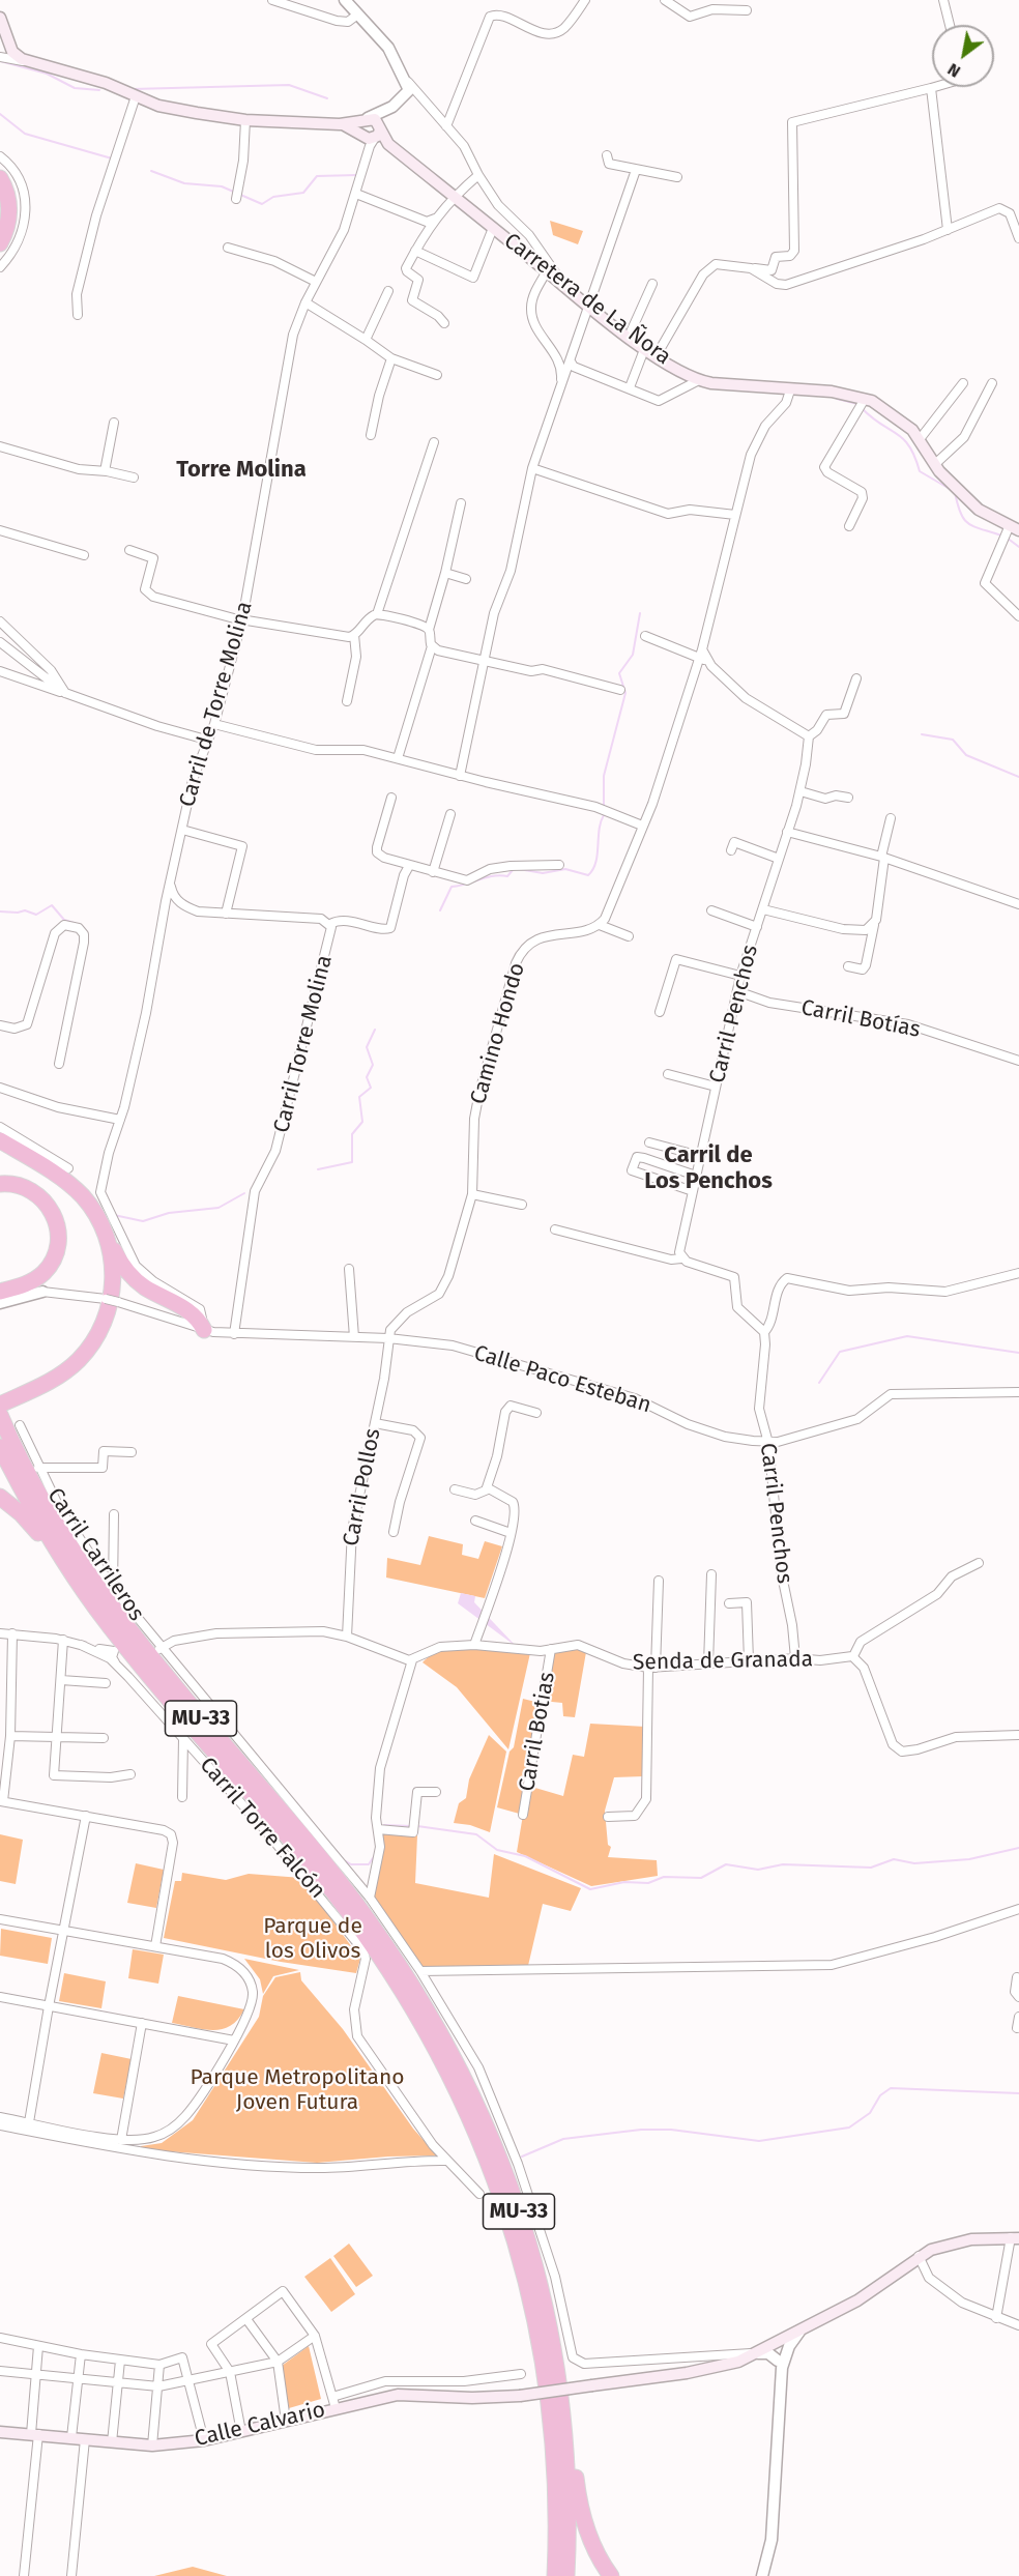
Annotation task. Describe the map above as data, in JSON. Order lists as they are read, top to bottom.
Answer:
{
  "streets": {
    "highway": ["MU-33"],
    "main road": ["Carretera de La Ñora", "Calle Calvario"],
    "street": [
      "Carril de Torre Molina",
      "Carril Penchos",
      "Carril Botías",
      "Camino Hondo",
      "Carril Torre Molina",
      "Calle Paco Esteban",
      "Carril Pollos",
      "Carril Carrileros",
      "Senda de Granada",
      "Carril Botias",
      "Carril Torre Falcón"
    ]
  },
  "crossings": [
    ["Carretera de La Ñora", "Carril de Torre Molina"],
    ["Carril de Torre Molina", "Carril Torre Molina"],
    ["Carril de Torre Molina", "Calle Paco Esteban"],
    ["Carril Penchos", "Carril Botías"],
    ["Carril Penchos", "Calle Paco Esteban"],
    ["Carril Penchos", "Senda de Granada"],
    ["Camino Hondo", "Calle Paco Esteban"],
    ["Camino Hondo", "Carril Pollos"],
    ["Carril Torre Molina", "Calle Paco Esteban"],
    ["Calle Paco Esteban", "Carril Pollos"],
    ["Carril Carrileros", "Calle Calvario"],
    ["Senda de Granada", "Carril Botias"]
  ],
  "districts": ["Torre Molina", "Carril de Los Penchos"],
  "parks": ["Parque de los Olivos", "Parque Metropolitano Joven Futura"],
  "north": "bottom left"
}
